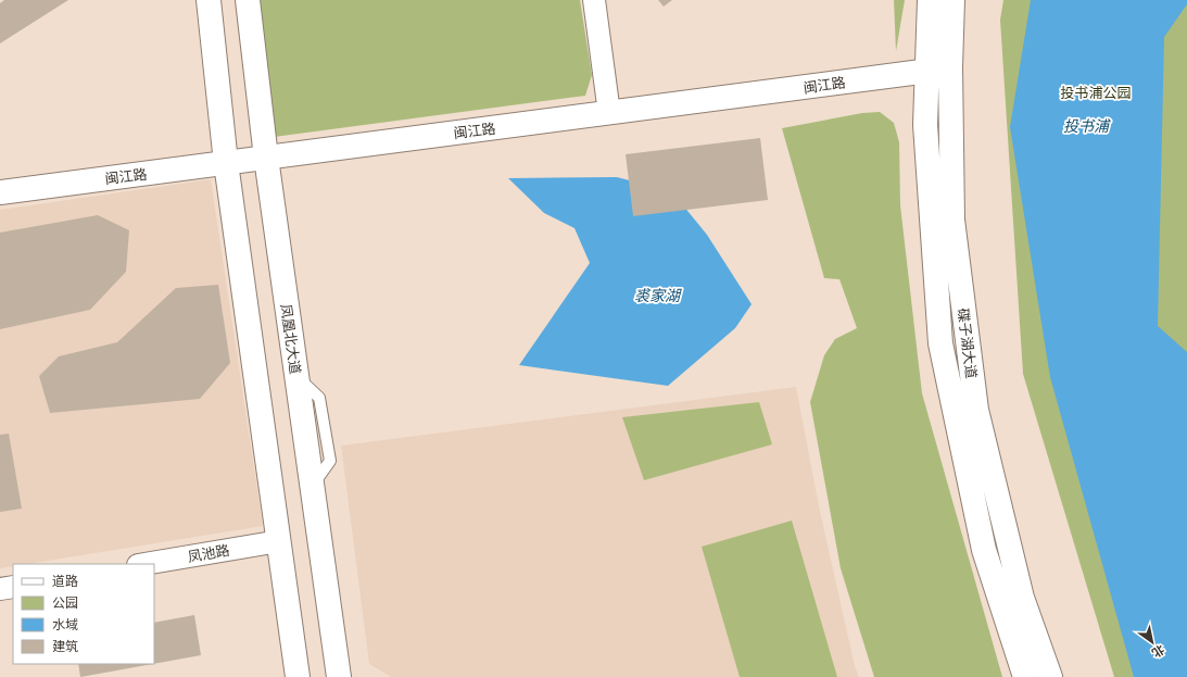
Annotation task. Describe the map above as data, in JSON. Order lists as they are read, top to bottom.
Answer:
{
  "streets": {
    "main road": ["闽江路", "凤凰北大道", "碟子湖大道"],
    "street": ["凤池路"]
  },
  "crossings": [
    ["闽江路", "凤凰北大道"],
    ["闽江路", "碟子湖大道"]
  ],
  "water": ["投书浦", "裘家湖"],
  "parks": ["投书浦公园"],
  "legend": [
    "道路",
    "公园",
    "水域",
    "建筑"
  ],
  "north": "bottom right"
}
